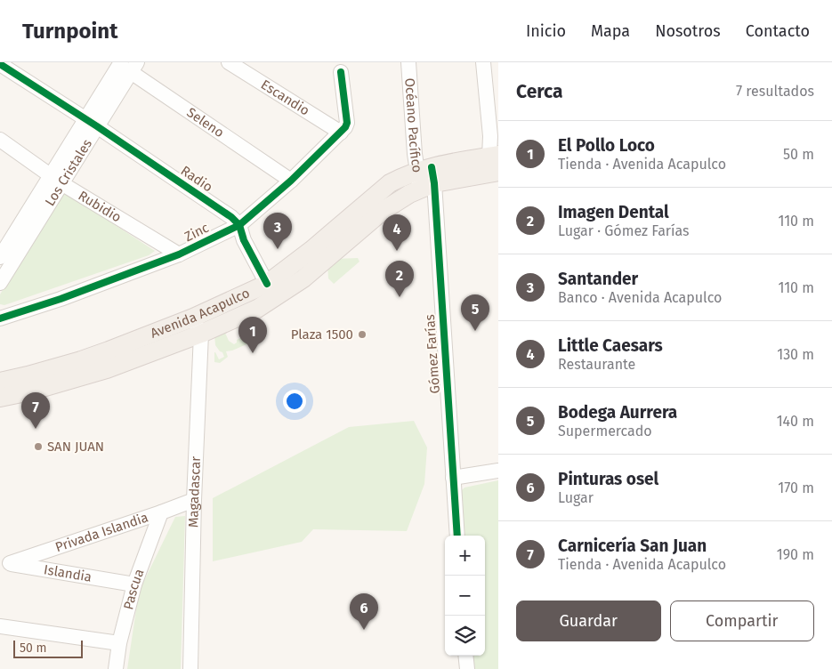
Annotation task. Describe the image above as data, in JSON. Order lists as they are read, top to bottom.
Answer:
{
  "streets": {
    "main road": ["Avenida Acapulco"],
    "street": [
      "Escandio",
      "Seleno",
      "Océano Pacífico",
      "Los Cristales",
      "Radio",
      "Rubidio",
      "Zinc",
      "Gómez Farías",
      "Magadascar",
      "Privada Islandia",
      "Islandia",
      "Pascua"
    ]
  },
  "crossings": [
    ["Escandio", "Zinc"],
    ["Seleno", "Los Cristales"],
    ["Seleno", "Zinc"],
    ["Océano Pacífico", "Avenida Acapulco"],
    ["Océano Pacífico", "Gómez Farías"],
    ["Los Cristales", "Radio"],
    ["Los Cristales", "Rubidio"],
    ["Radio", "Zinc"],
    ["Radio", "Avenida Acapulco"],
    ["Rubidio", "Zinc"],
    ["Avenida Acapulco", "Gómez Farías"],
    ["Avenida Acapulco", "Magadascar"],
    ["Magadascar", "Privada Islandia"],
    ["Privada Islandia", "Islandia"],
    ["Privada Islandia", "Pascua"],
    ["Islandia", "Pascua"]
  ],
  "places": ["Plaza 1500", "SAN JUAN"],
  "scale_bar": "50 m",
  "page": {
    "header": "Turnpoint",
    "nav": [
      "Inicio",
      "Mapa",
      "Nosotros",
      "Contacto"
    ],
    "heading": ["Cerca", "7 resultados"],
    "list": [
      {
        "mark": "1",
        "name": "El Pollo Loco",
        "note": "Tienda · Avenida Acapulco",
        "value": "50 m"
      },
      {
        "mark": "2",
        "name": "Imagen Dental",
        "note": "Lugar · Gómez Farías",
        "value": "110 m"
      },
      {
        "mark": "3",
        "name": "Santander",
        "note": "Banco · Avenida Acapulco",
        "value": "110 m"
      },
      {
        "mark": "4",
        "name": "Little Caesars",
        "note": "Restaurante",
        "value": "130 m"
      },
      {
        "mark": "5",
        "name": "Bodega Aurrera",
        "note": "Supermercado",
        "value": "140 m"
      },
      {
        "mark": "6",
        "name": "Pinturas osel",
        "note": "Lugar",
        "value": "170 m"
      },
      {
        "mark": "7",
        "name": "Carnicería San Juan",
        "note": "Tienda · Avenida Acapulco",
        "value": "190 m"
      }
    ],
    "pins": [
      "3",
      "4",
      "2",
      "5",
      "1",
      "7",
      "6"
    ],
    "map_buttons": ["+", "−"],
    "buttons": ["Guardar", "Compartir"],
    "scale": "50 m"
  }
}
